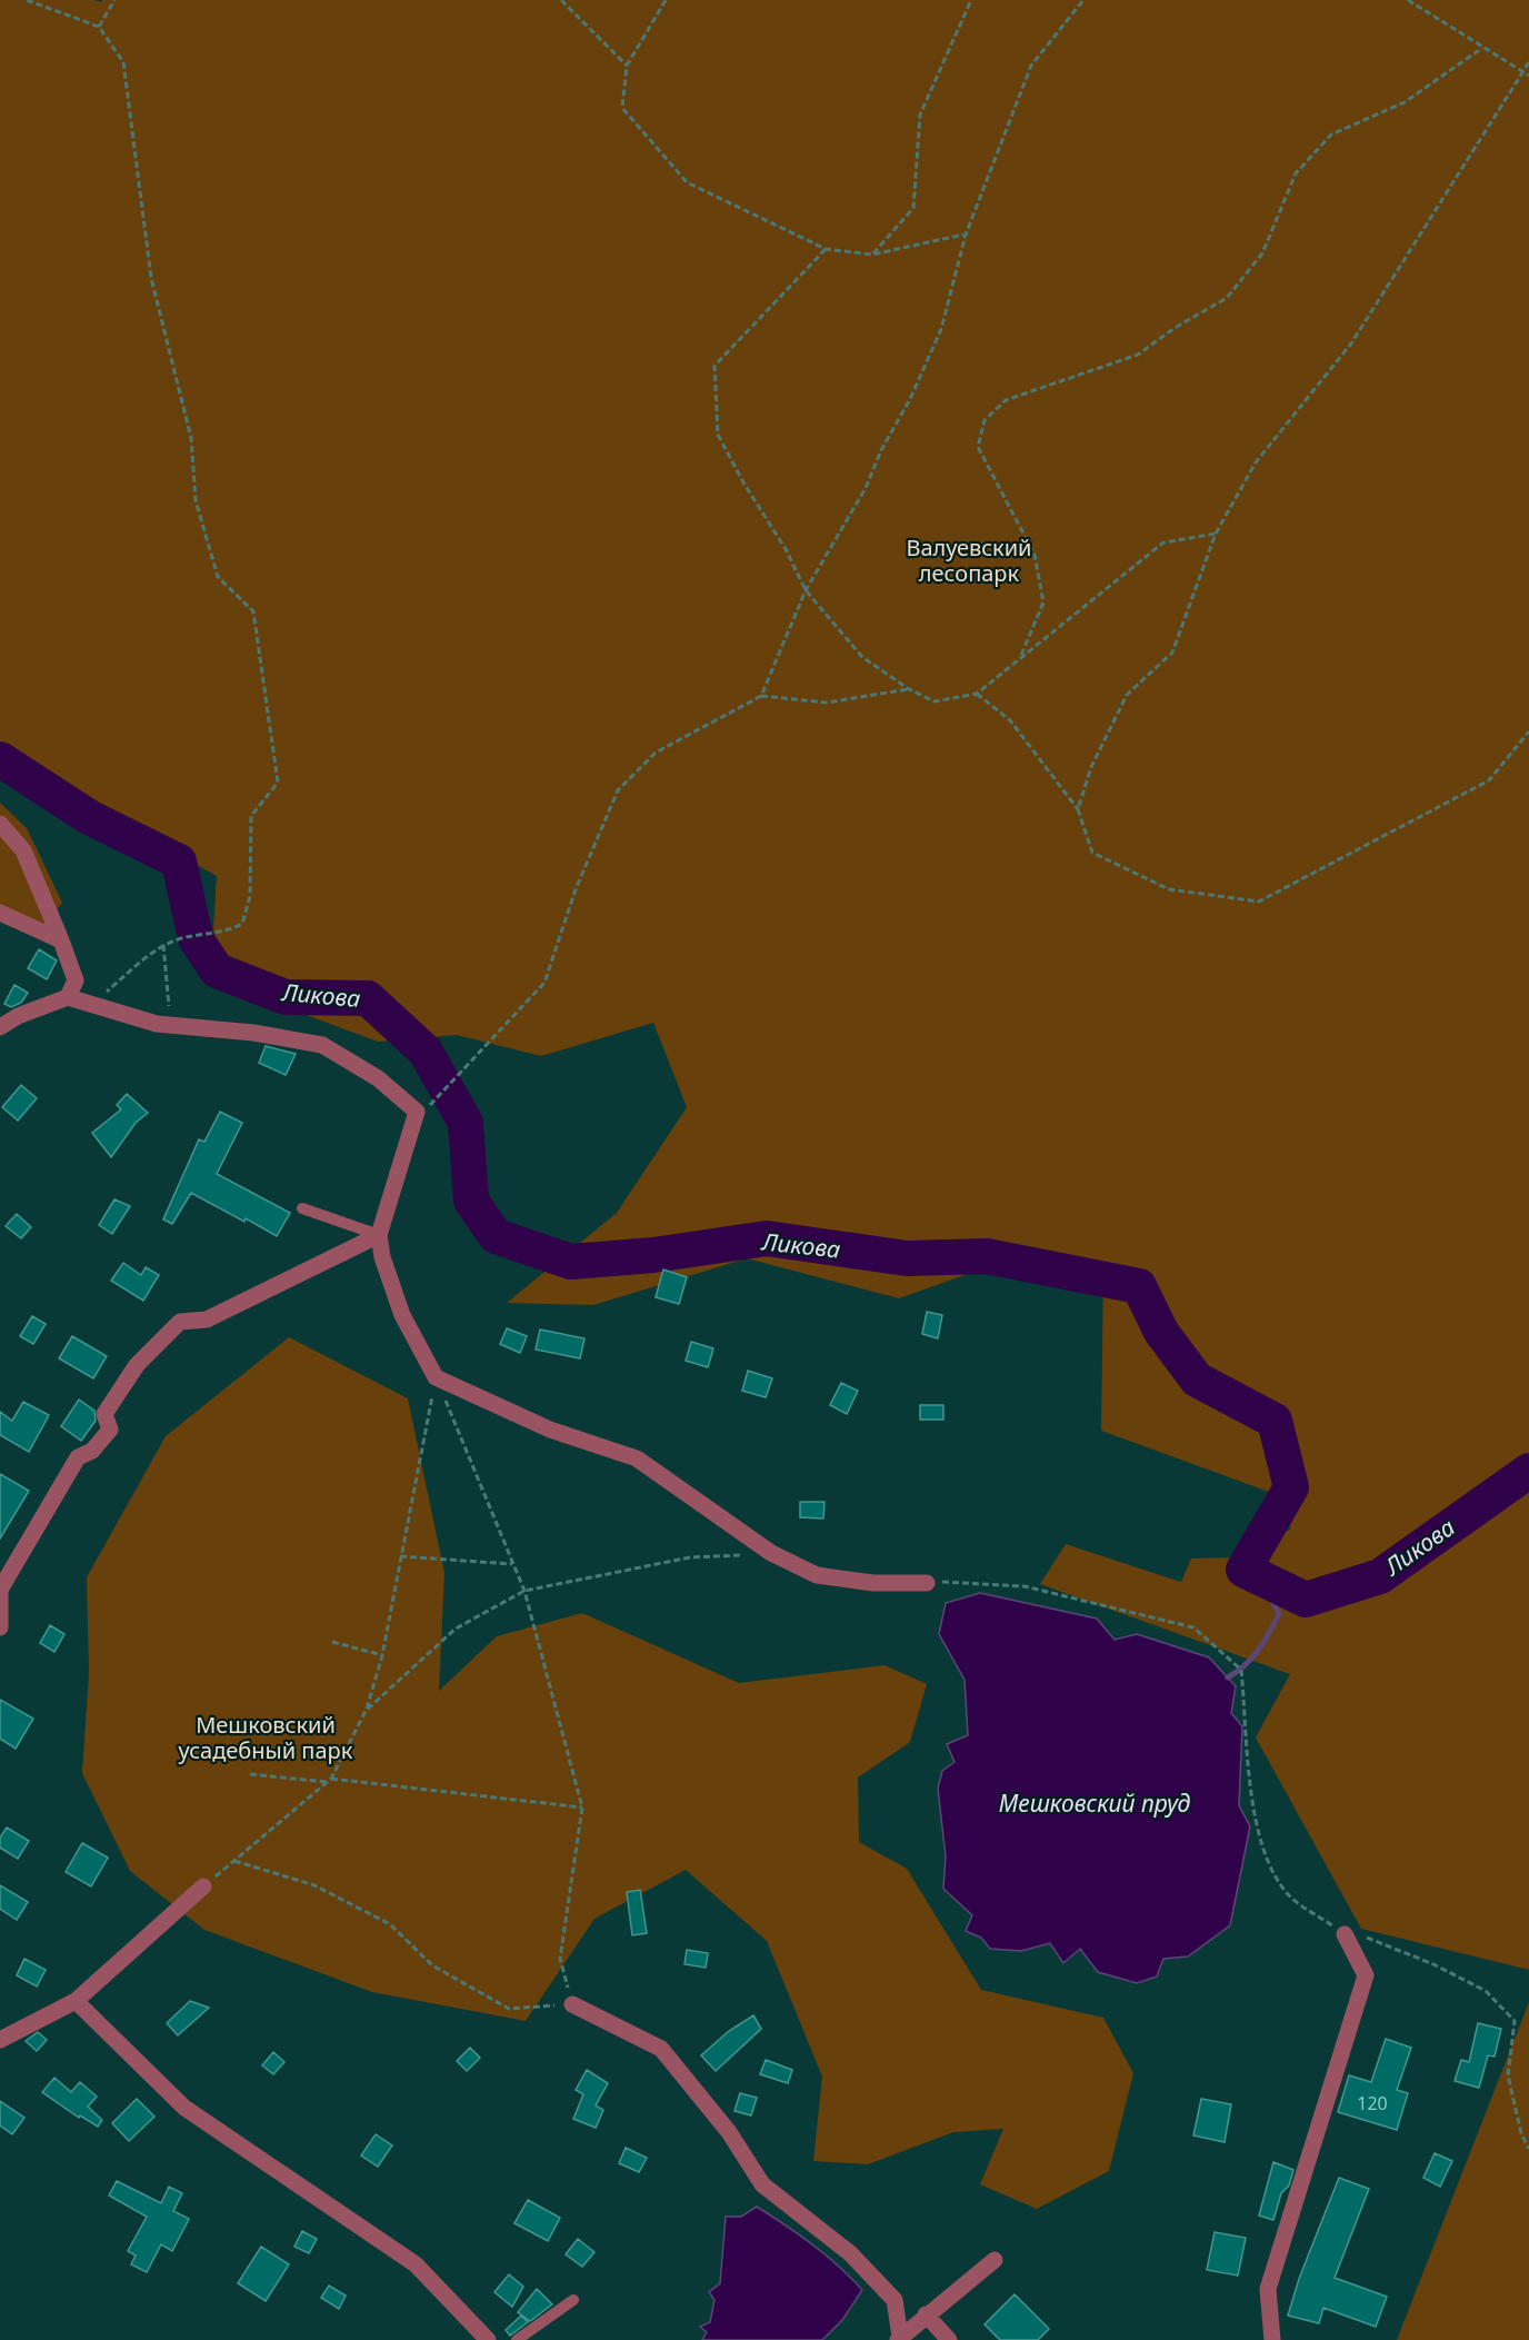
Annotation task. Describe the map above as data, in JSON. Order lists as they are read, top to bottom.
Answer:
{
  "water": ["Ликова", "Мешковский пруд"],
  "parks": ["Валуевский лесопарк", "Мешковский усадебный парк"],
  "house_numbers": ["120"]
}
